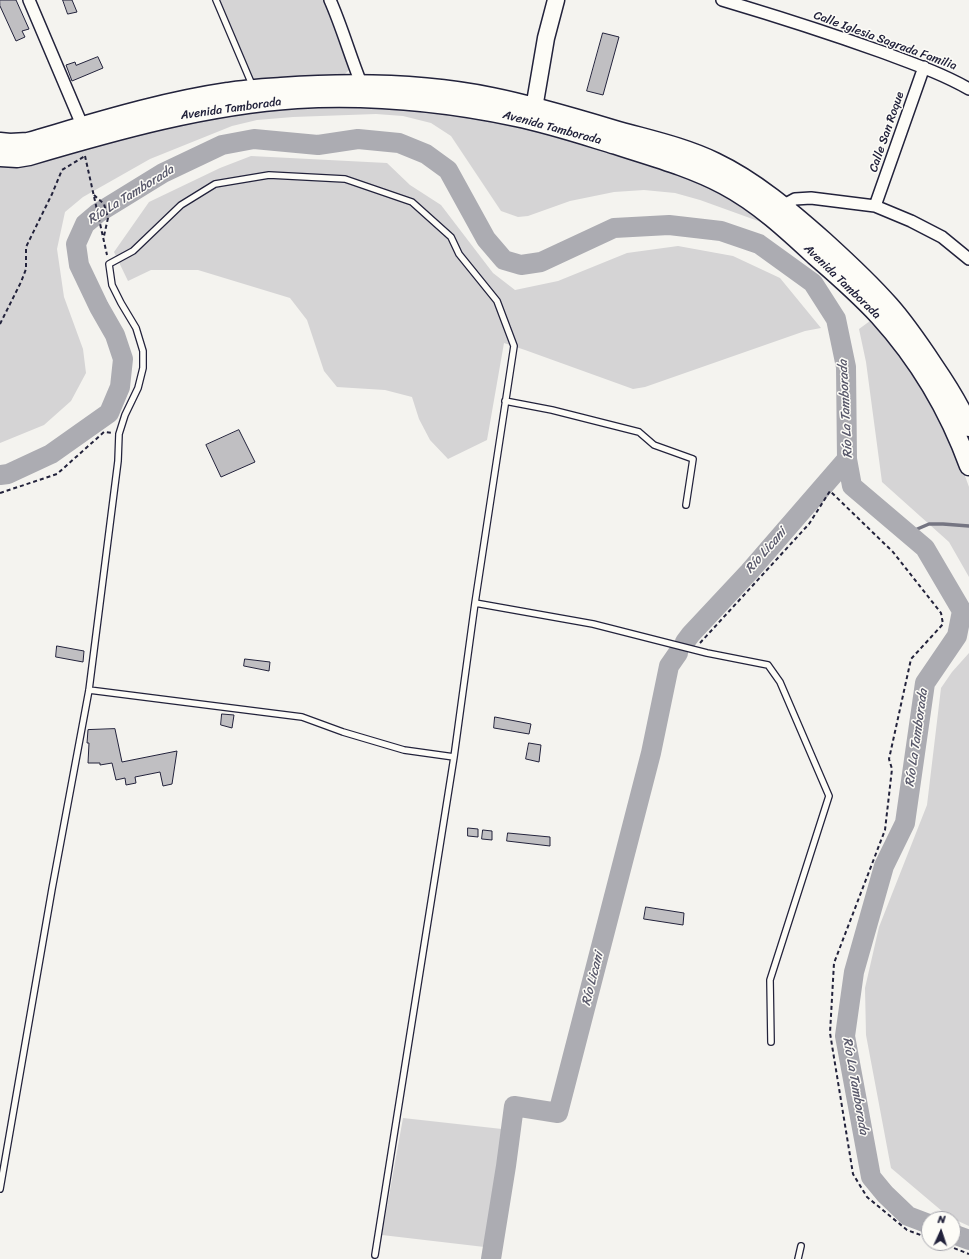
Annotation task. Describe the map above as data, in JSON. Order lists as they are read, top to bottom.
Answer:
{
  "streets": {
    "main road": ["Avenida Tamborada"],
    "street": ["Calle Iglesia Sagrada Familia", "Calle San Roque"]
  },
  "crossings": [
    ["Calle Iglesia Sagrada Familia", "Calle San Roque"]
  ],
  "water": ["Río La Tamborada", "Río Licani"],
  "north": "top"
}
